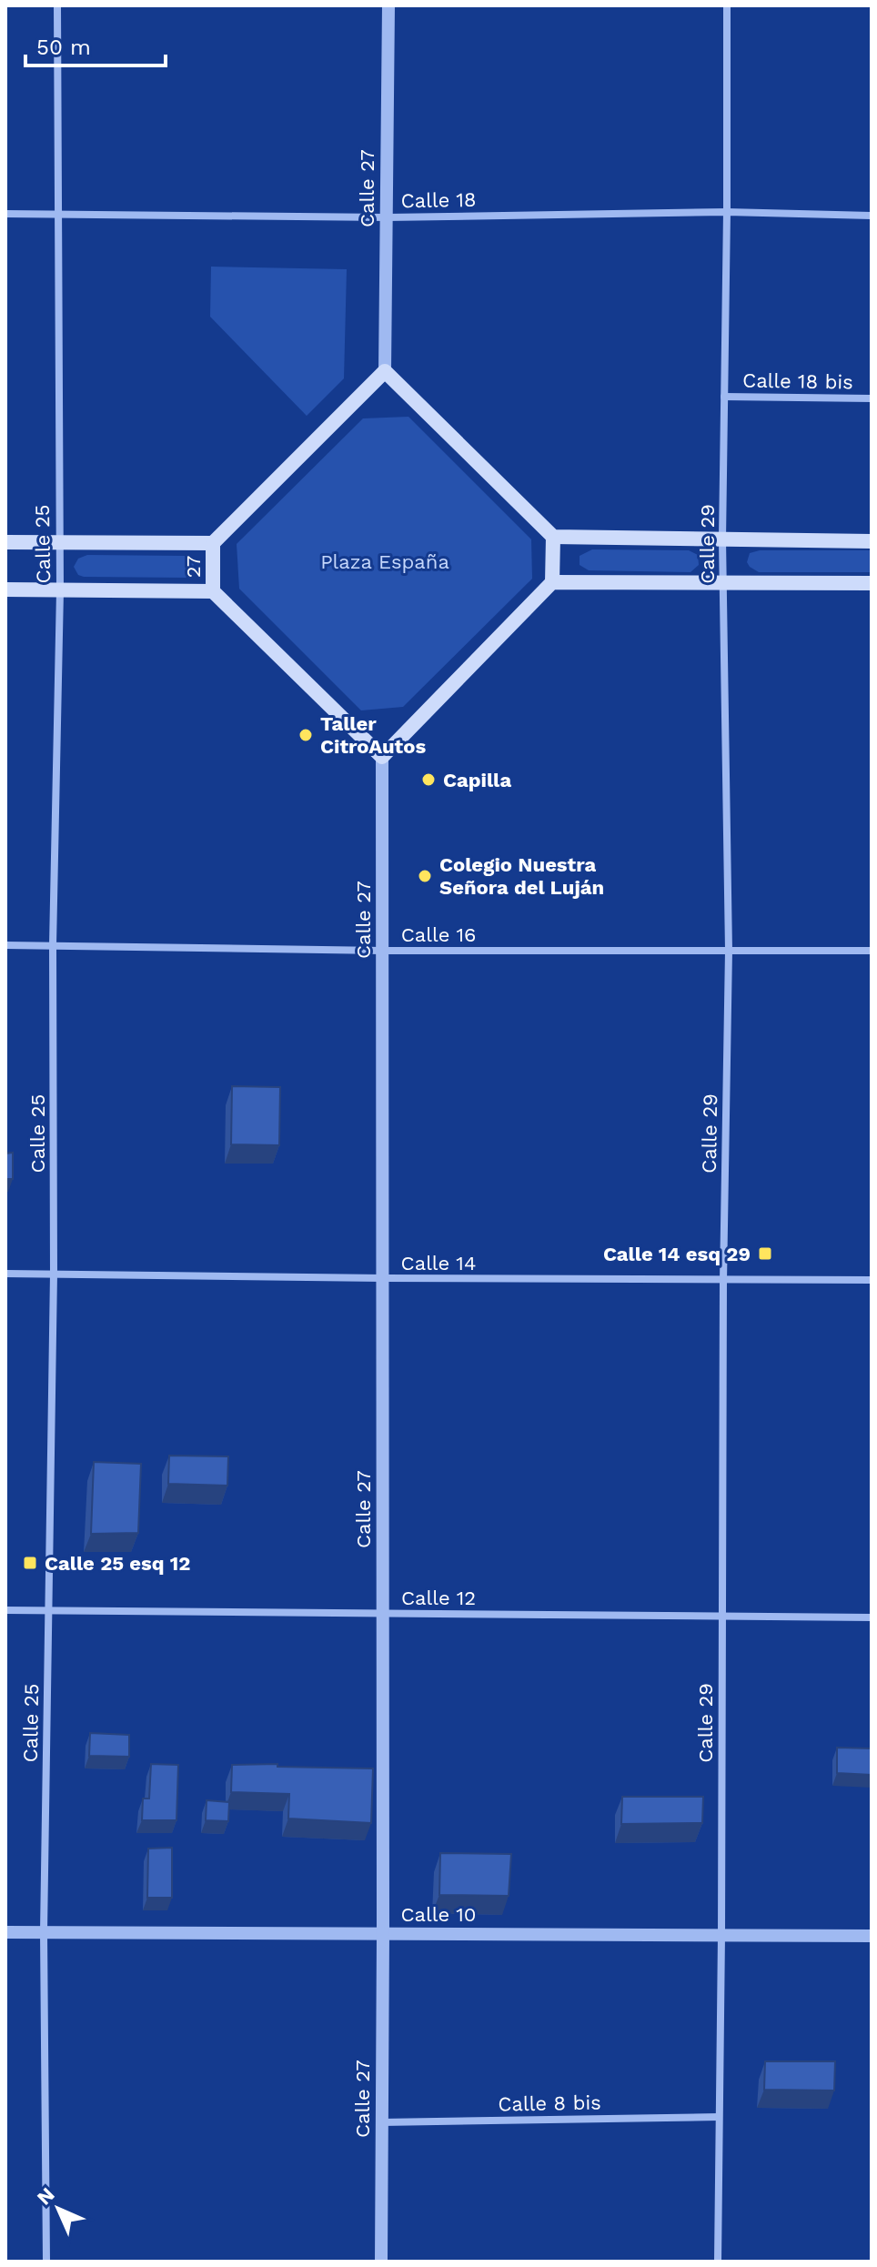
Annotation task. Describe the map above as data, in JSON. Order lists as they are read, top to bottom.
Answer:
{
  "streets": {
    "main road": ["27"],
    "street": [
      "Calle 27",
      "Calle 18",
      "Calle 18 bis",
      "Calle 25",
      "Calle 29",
      "Calle 16",
      "Calle 14",
      "Calle 12",
      "Calle 10",
      "Calle 8 bis"
    ]
  },
  "crossings": [
    ["Calle 27", "Calle 18"],
    ["Calle 27", "Calle 16"],
    ["Calle 27", "Calle 14"],
    ["Calle 27", "Calle 12"],
    ["Calle 27", "Calle 10"],
    ["Calle 27", "Calle 8 bis"],
    ["Calle 18", "Calle 25"],
    ["Calle 18", "Calle 29"],
    ["Calle 18 bis", "Calle 29"],
    ["Calle 25", "Calle 16"],
    ["Calle 25", "Calle 14"],
    ["Calle 25", "Calle 12"],
    ["Calle 25", "Calle 10"],
    ["Calle 29", "Calle 16"],
    ["Calle 29", "Calle 14"],
    ["Calle 29", "Calle 12"],
    ["Calle 29", "Calle 10"],
    ["Calle 29", "Calle 8 bis"]
  ],
  "parks": ["Plaza España"],
  "places": {
    "other": ["Taller CitroAutos", "Capilla", "Colegio Nuestra Señora del Luján"],
    "transit": ["Calle 14 esq 29", "Calle 25 esq 12"]
  },
  "scale_bar": "50 m",
  "north": "top left"
}
